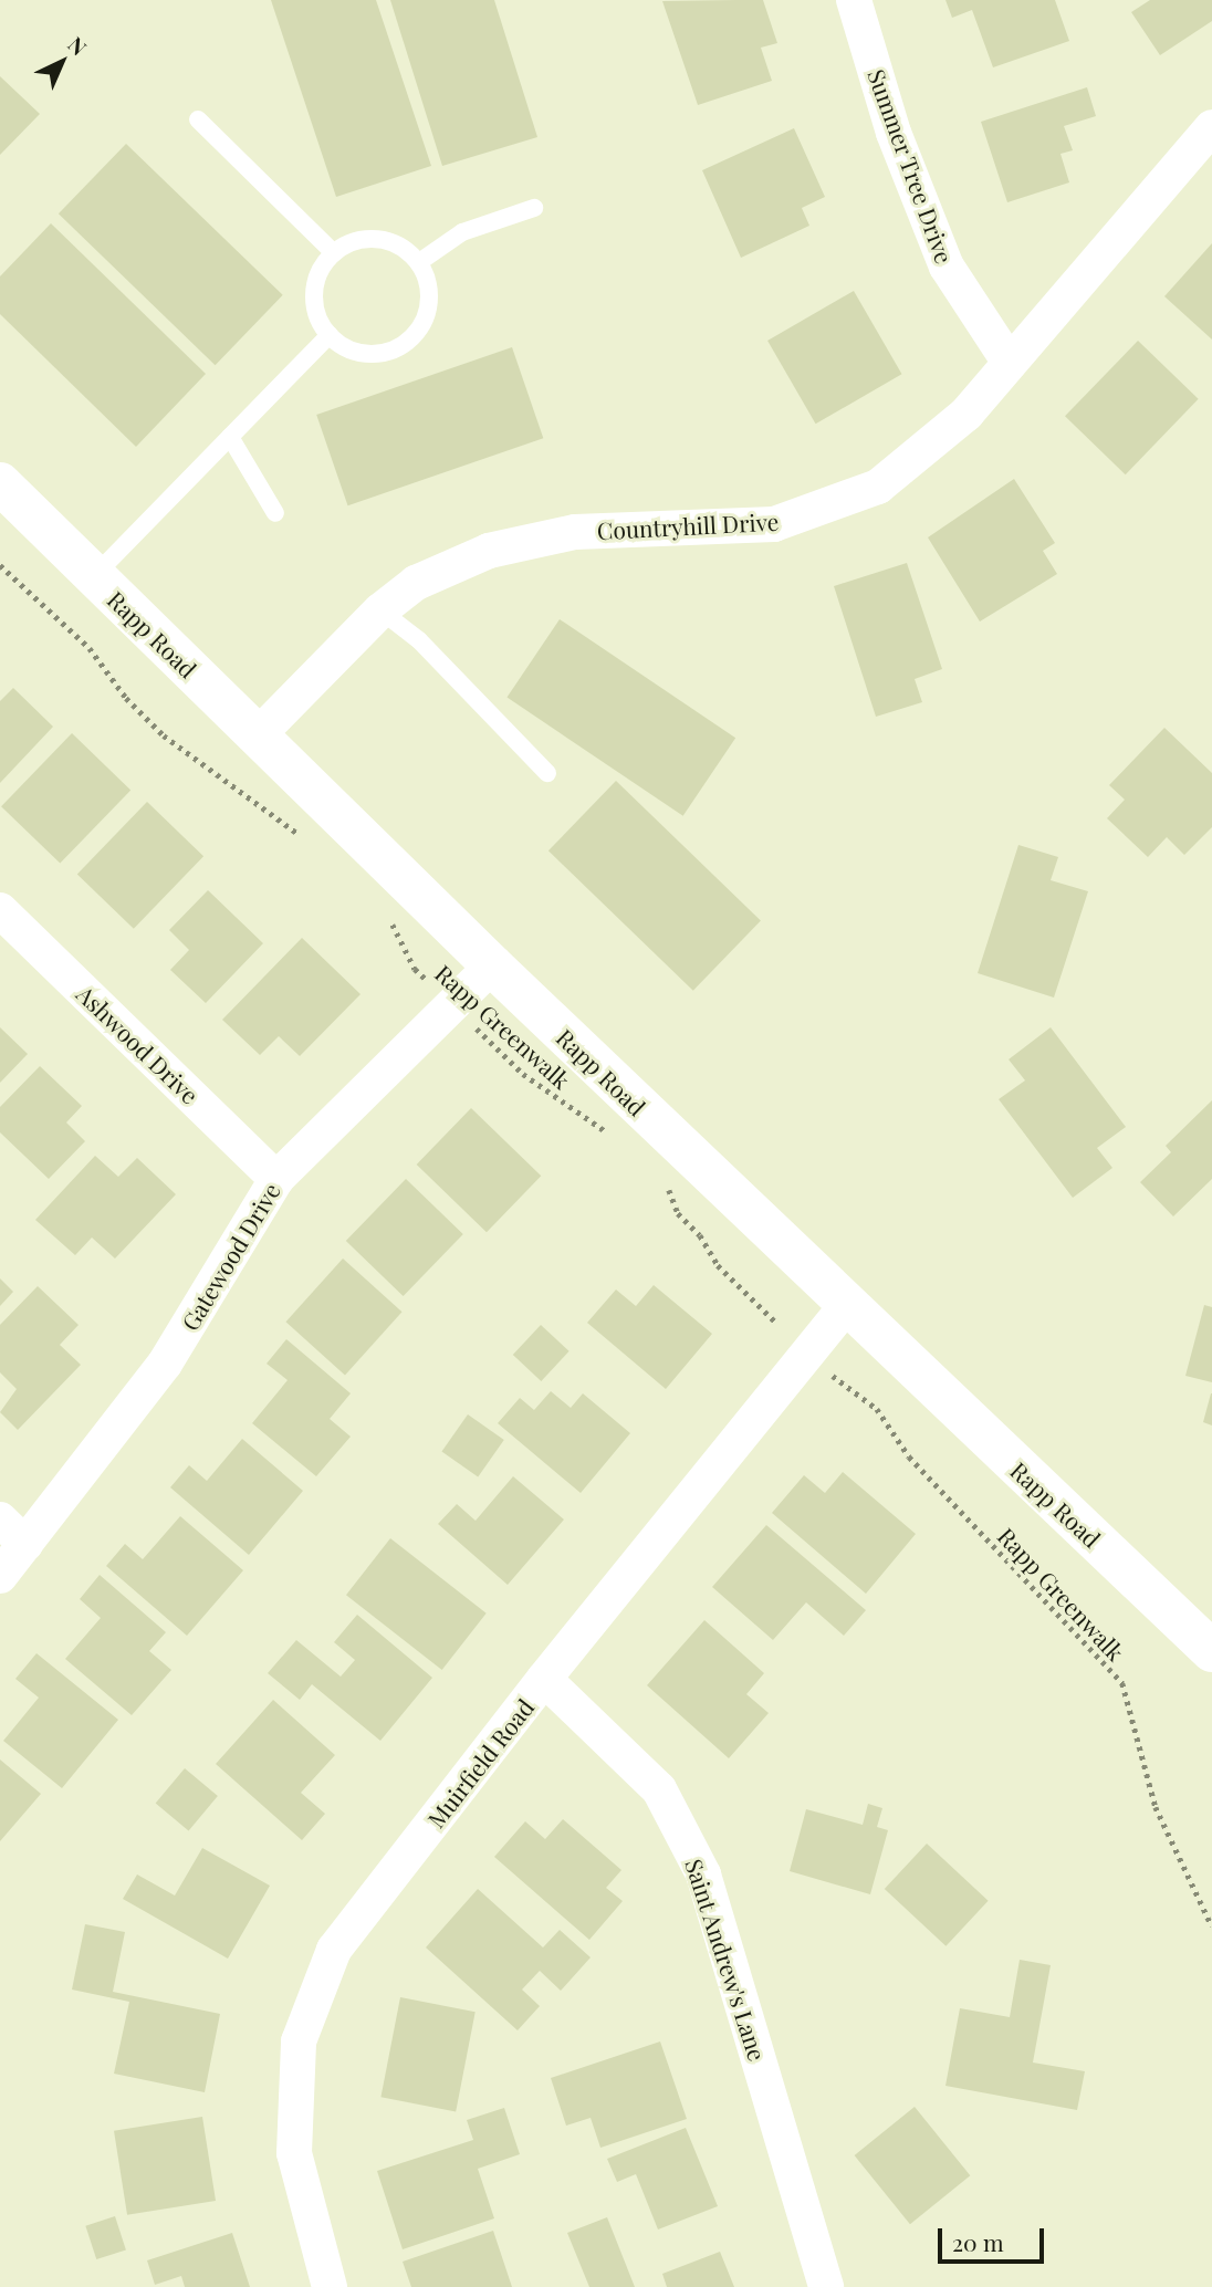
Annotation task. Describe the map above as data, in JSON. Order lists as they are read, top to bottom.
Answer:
{
  "streets": {
    "street": [
      "Summer Tree Drive",
      "Countryhill Drive",
      "Rapp Road",
      "Ashwood Drive",
      "Gatewood Drive",
      "Muirfield Road",
      "Saint Andrew's Lane"
    ],
    "path": ["Rapp Greenwalk"]
  },
  "crossings": [
    ["Summer Tree Drive", "Countryhill Drive"],
    ["Countryhill Drive", "Rapp Road"],
    ["Rapp Road", "Gatewood Drive"],
    ["Rapp Road", "Muirfield Road"],
    ["Rapp Greenwalk", "Gatewood Drive"],
    ["Ashwood Drive", "Gatewood Drive"],
    ["Muirfield Road", "Saint Andrew's Lane"]
  ],
  "scale_bar": "20 m",
  "north": "top right"
}
